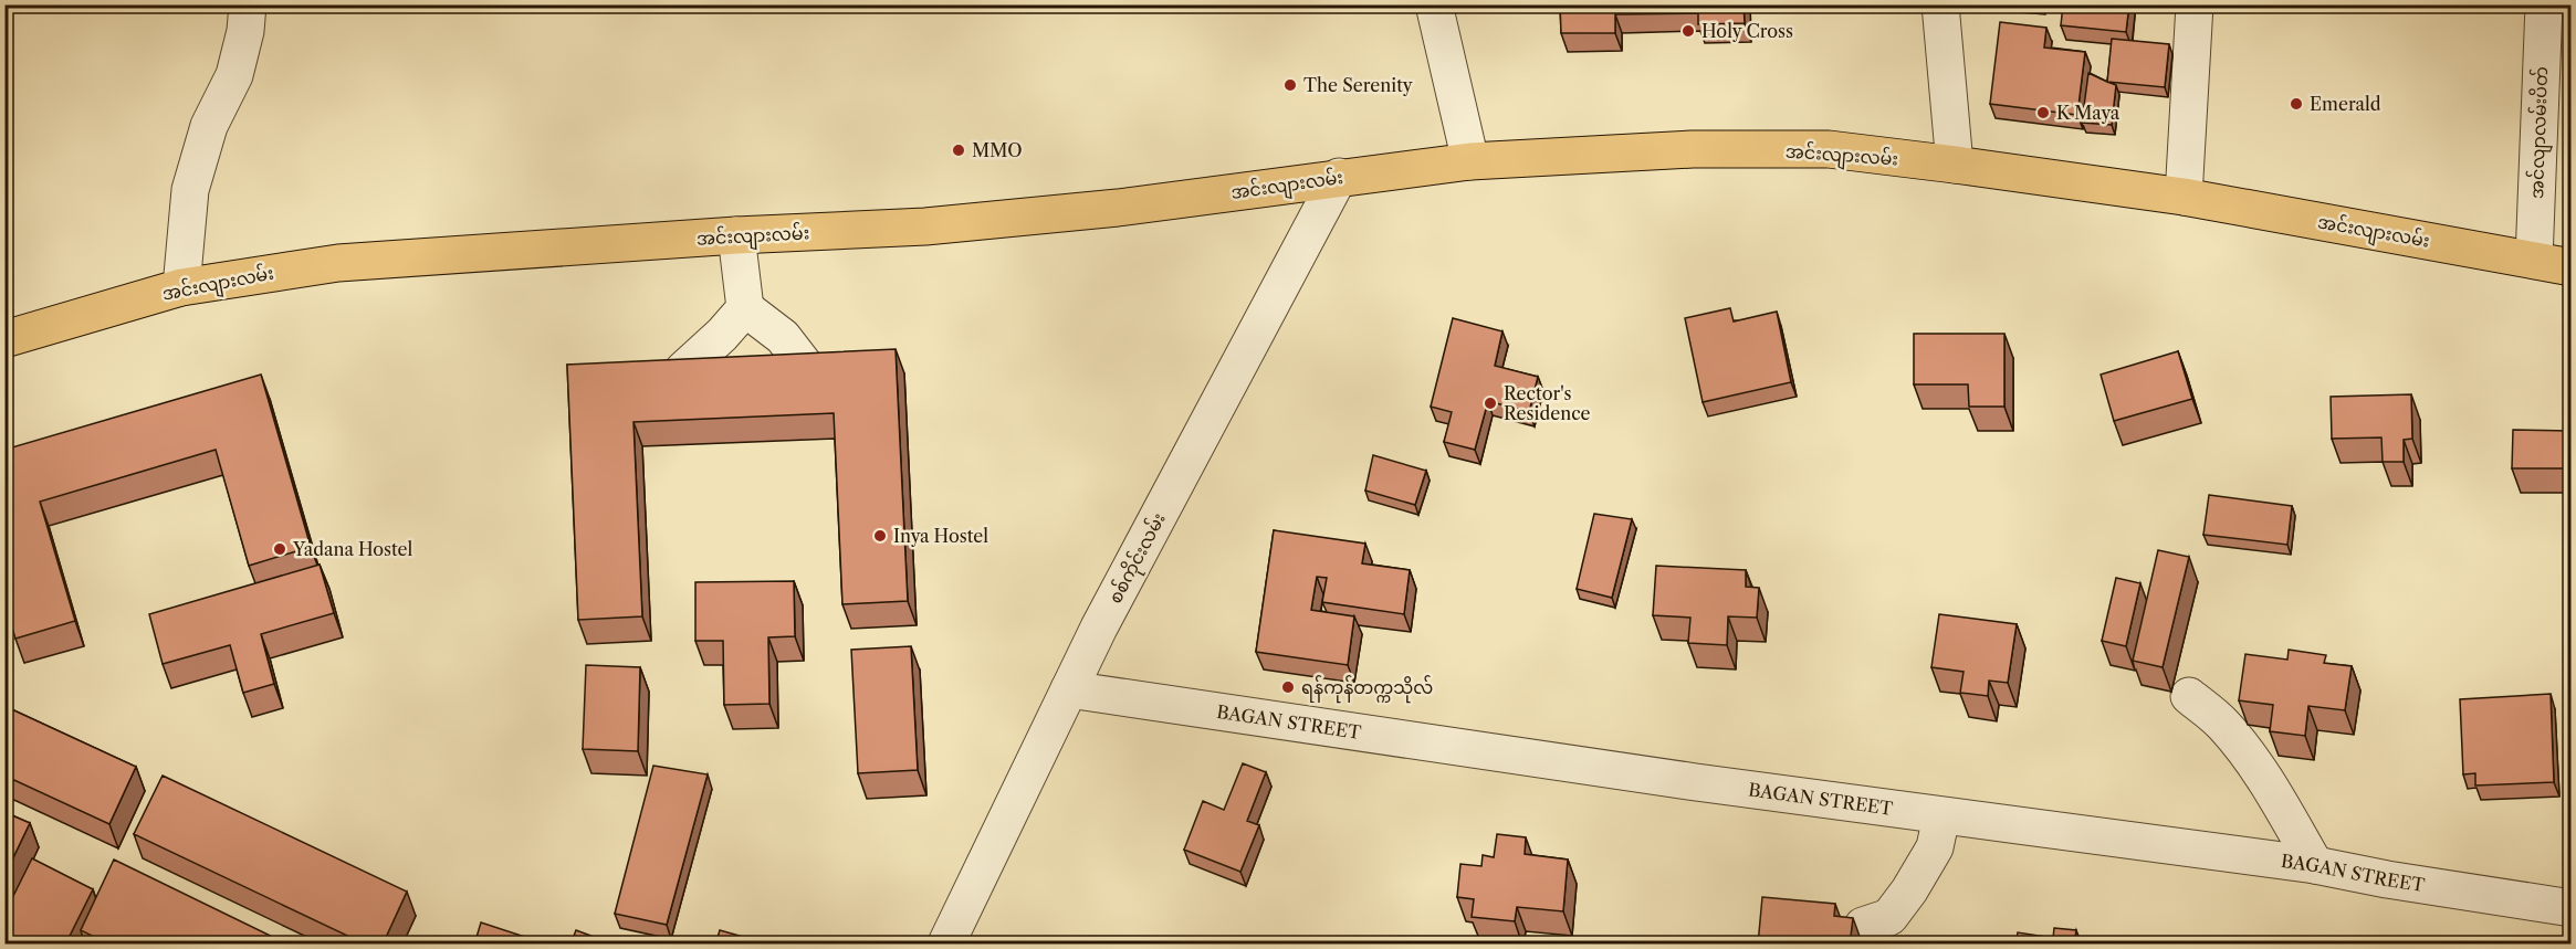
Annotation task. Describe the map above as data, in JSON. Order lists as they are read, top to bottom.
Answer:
{
  "streets": {
    "main road": ["အင်းလျားလမ်း"],
    "street": ["အင်လျာလမ်းပိတ်", "စစ်ကိုင်းလမ်း", "BAGAN STREET"]
  },
  "crossings": [
    ["အင်လျာလမ်းပိတ်", "အင်းလျားလမ်း"],
    ["အင်းလျားလမ်း", "စစ်ကိုင်းလမ်း"],
    ["စစ်ကိုင်းလမ်း", "BAGAN STREET"]
  ],
  "places": [
    "Holy Cross",
    "The Serenity",
    "Emerald",
    "K Maya",
    "MMO",
    "Rector's Residence",
    "Inya Hostel",
    "Yadana Hostel",
    "ရန်ကုန်တက္ကသိုလ်"
  ]
}
